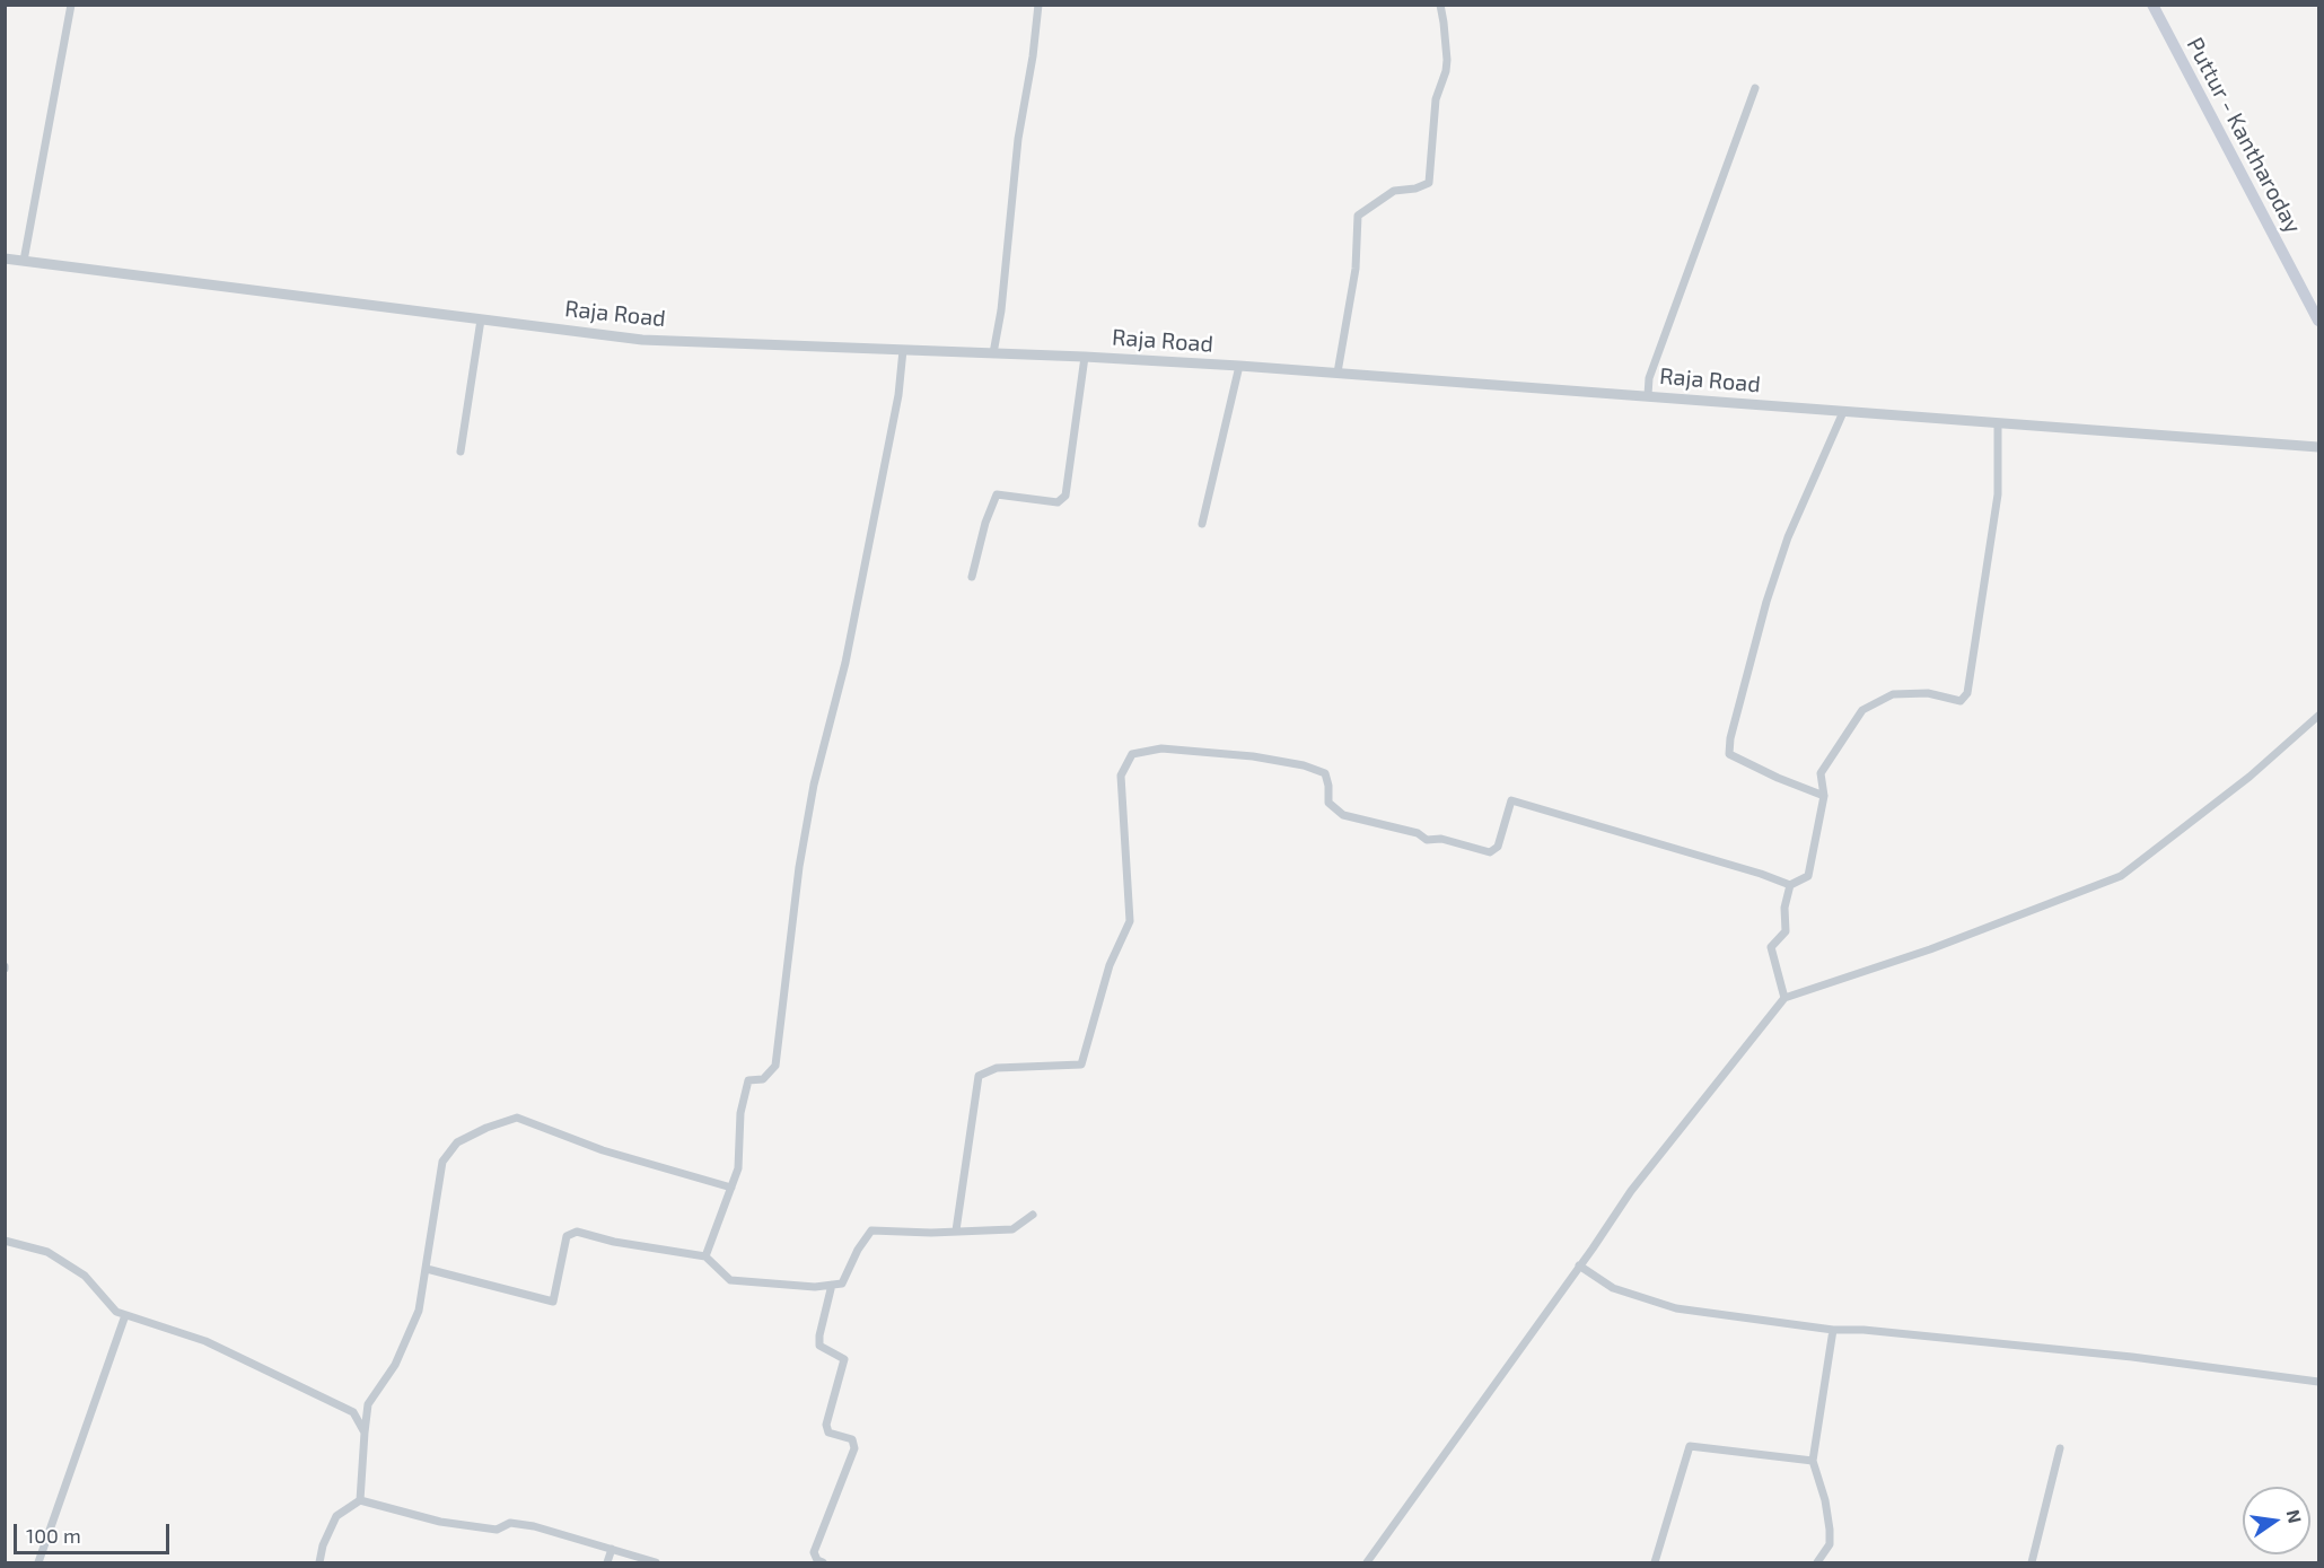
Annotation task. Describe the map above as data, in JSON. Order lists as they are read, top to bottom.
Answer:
{
  "streets": {
    "main road": ["Puttur - Kantharoday"],
    "street": ["Raja Road"]
  },
  "scale_bar": "100 m",
  "north": "right"
}
